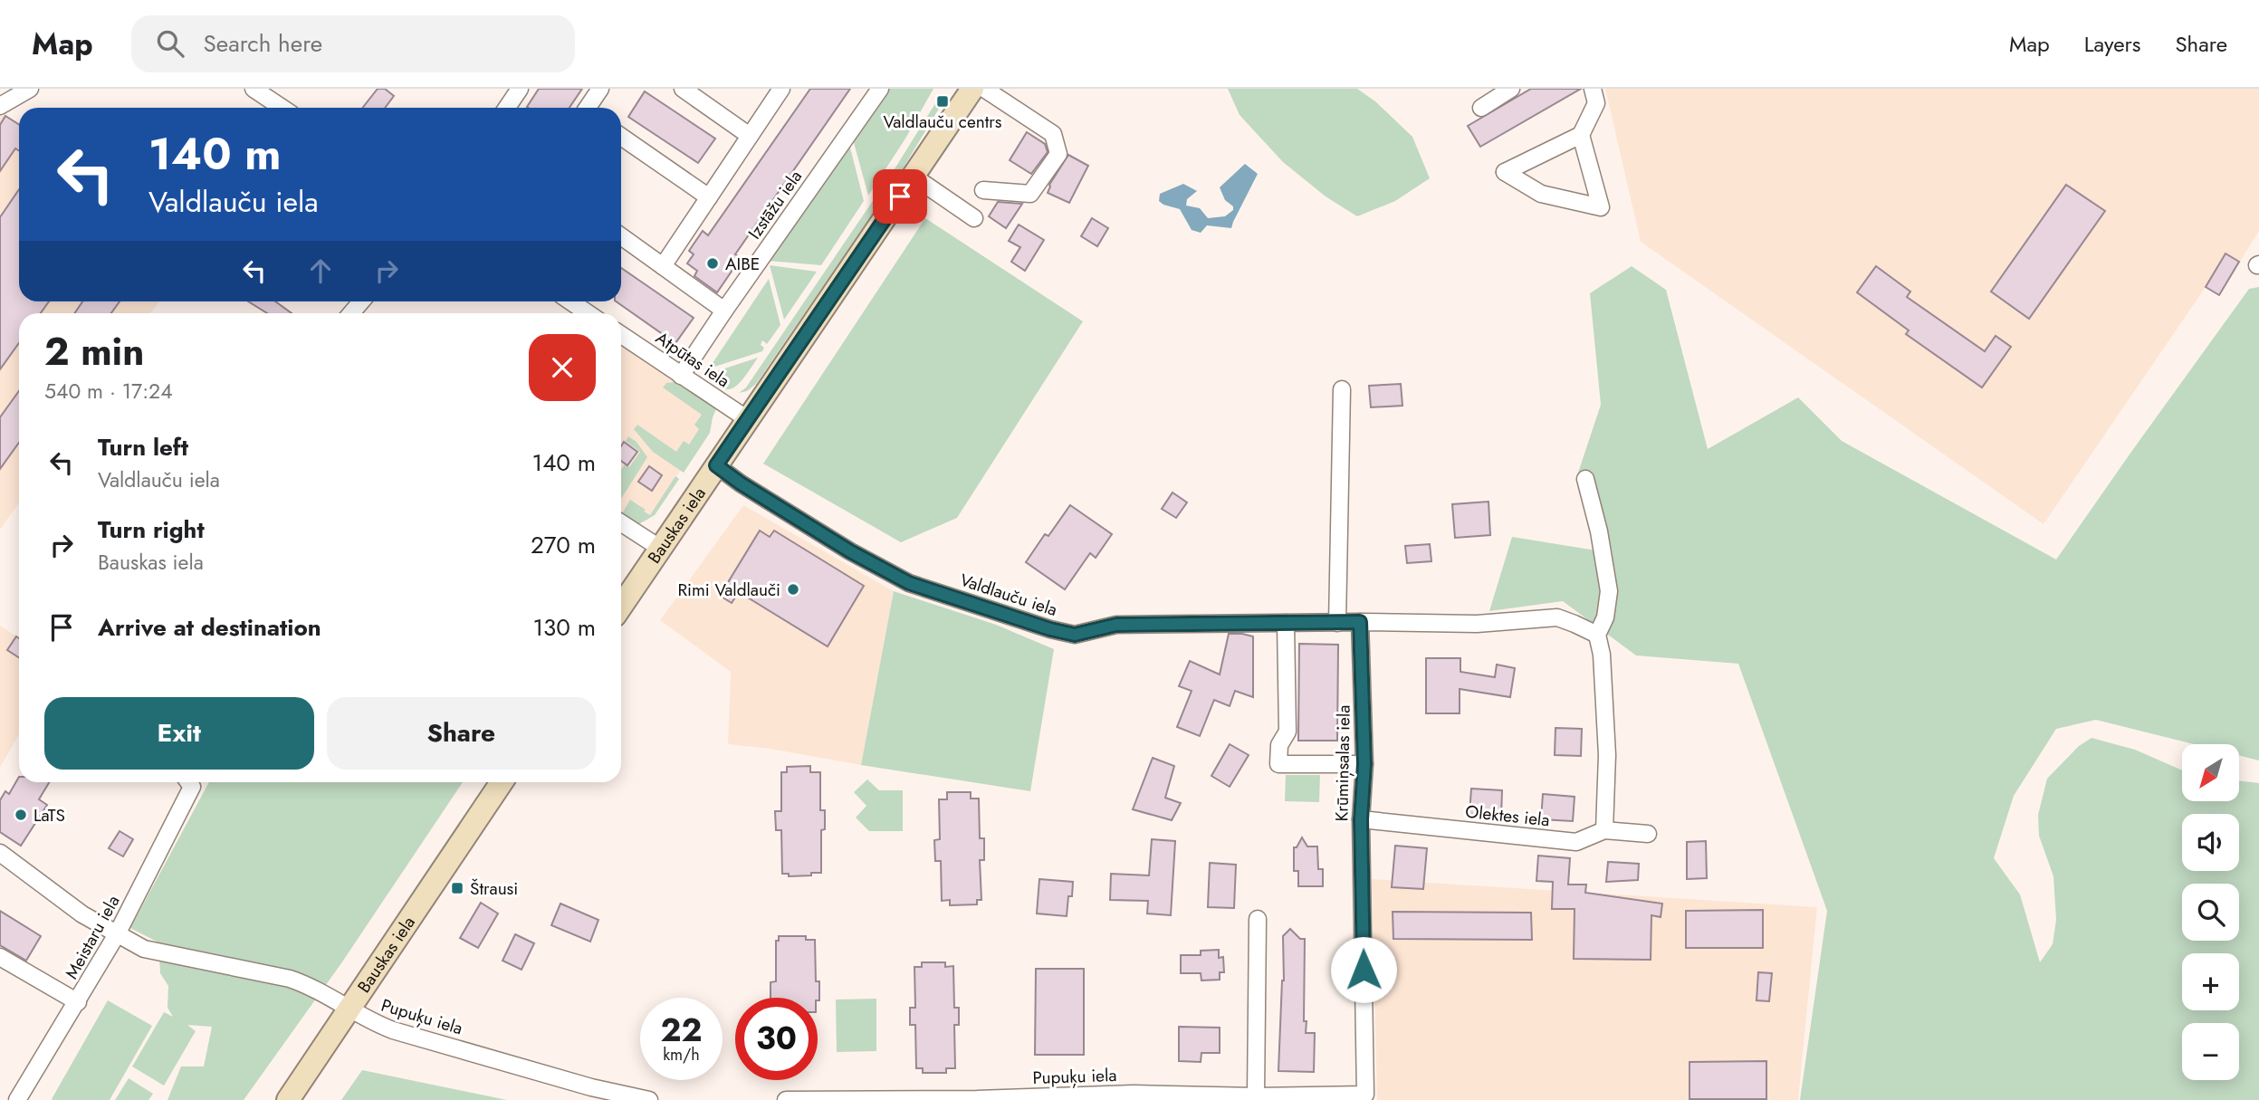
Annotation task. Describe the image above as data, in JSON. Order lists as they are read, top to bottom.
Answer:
{
  "streets": {
    "main road": ["Bauskas iela"],
    "street": [
      "Izstāžu iela",
      "Atpūtas iela",
      "Valdlauču iela",
      "Krūmiņsalas iela",
      "Olektes iela",
      "Meistaru iela",
      "Pupuķu iela"
    ]
  },
  "crossings": [
    ["Izstāžu iela", "Atpūtas iela"],
    ["Atpūtas iela", "Bauskas iela"],
    ["Bauskas iela", "Valdlauču iela"],
    ["Bauskas iela", "Pupuķu iela"],
    ["Valdlauču iela", "Krūmiņsalas iela"],
    ["Krūmiņsalas iela", "Olektes iela"],
    ["Krūmiņsalas iela", "Pupuķu iela"],
    ["Meistaru iela", "Pupuķu iela"]
  ],
  "places": {
    "transit": ["Valdlauču centrs", "Štrausi"],
    "other": ["AIBE", "Rimi Valdlauči", "LaTS"]
  },
  "north": "bottom left",
  "page": {
    "header": "Map",
    "search": "Search here",
    "nav": ["Map", "Layers", "Share"],
    "turn": ["140 m", "Valdlauču iela"],
    "heading": ["2 min", "540 m · 17:24"],
    "list": [
      {
        "name": "Turn left",
        "note": "Valdlauču iela",
        "value": "140 m"
      },
      {
        "name": "Turn right",
        "note": "Bauskas iela",
        "value": "270 m"
      },
      {
        "name": "Arrive at destination",
        "value": "130 m"
      }
    ],
    "buttons": ["Exit", "Share"],
    "map_buttons": ["+", "−"],
    "speed": "22 km/h",
    "limit": "30"
  }
}
